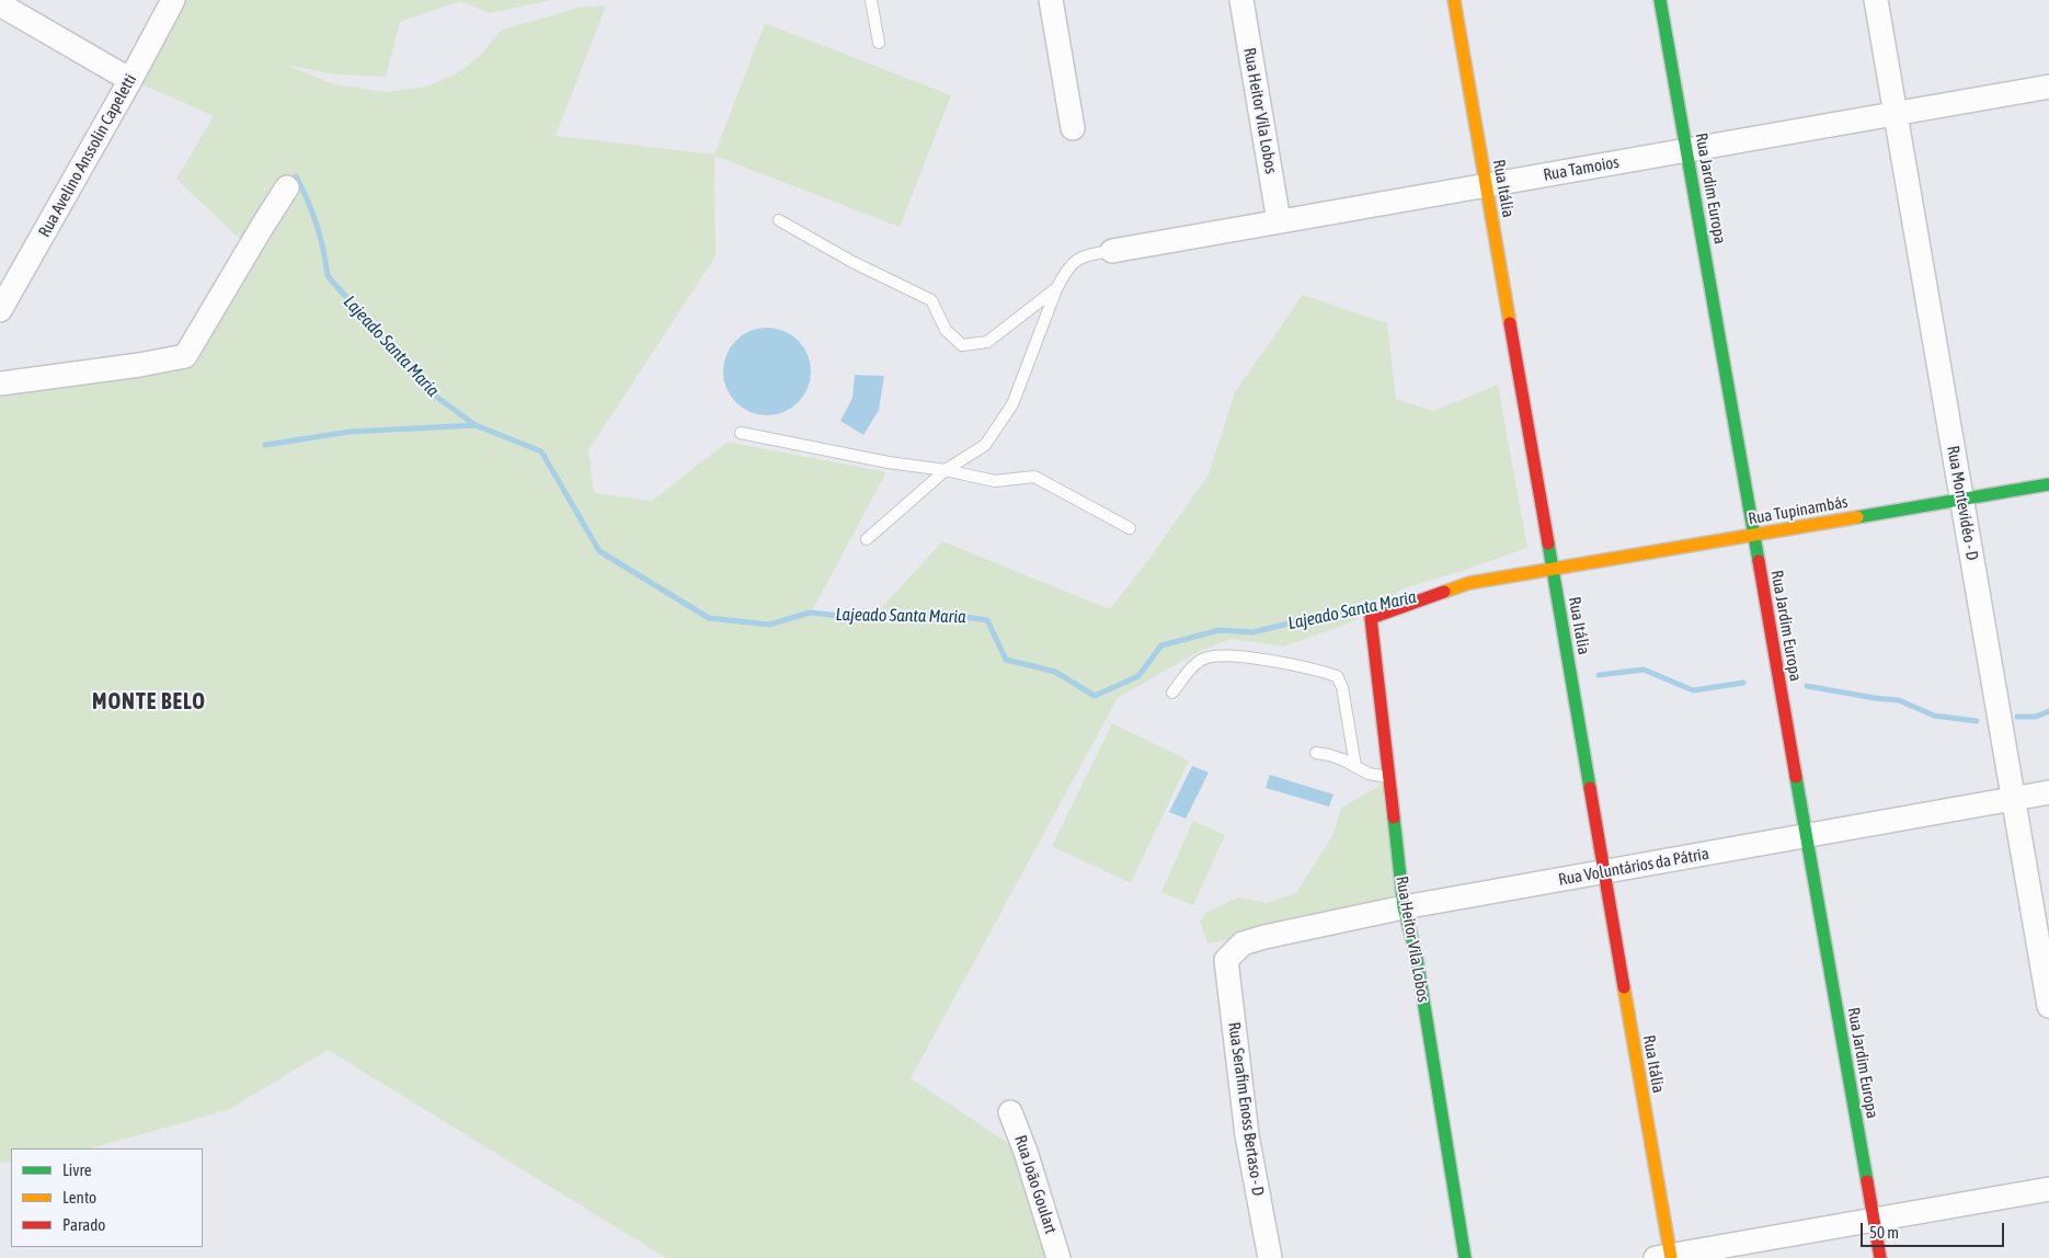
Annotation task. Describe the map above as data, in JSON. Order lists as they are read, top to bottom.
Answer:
{
  "streets": {
    "street": [
      "Rua Heitor Vila Lobos",
      "Rua Avelino Anssolin Capeletti",
      "Rua Tamoios",
      "Rua Itália",
      "Rua Jardim Europa",
      "Rua Montevidéo - D",
      "Rua Tupinambás",
      "Rua Voluntários da Pátria",
      "Rua Serafim Enoss Bertaso - D",
      "Rua João Goulart"
    ]
  },
  "crossings": [
    ["Rua Heitor Vila Lobos", "Rua Tamoios"],
    ["Rua Heitor Vila Lobos", "Rua Tupinambás"],
    ["Rua Heitor Vila Lobos", "Rua Voluntários da Pátria"],
    ["Rua Tamoios", "Rua Itália"],
    ["Rua Tamoios", "Rua Jardim Europa"],
    ["Rua Tamoios", "Rua Montevidéo - D"],
    ["Rua Itália", "Rua Tupinambás"],
    ["Rua Itália", "Rua Voluntários da Pátria"],
    ["Rua Jardim Europa", "Rua Tupinambás"],
    ["Rua Jardim Europa", "Rua Voluntários da Pátria"],
    ["Rua Montevidéo - D", "Rua Tupinambás"],
    ["Rua Montevidéo - D", "Rua Voluntários da Pátria"],
    ["Rua Voluntários da Pátria", "Rua Serafim Enoss Bertaso - D"]
  ],
  "districts": ["MONTE BELO"],
  "water": ["Lajeado Santa Maria"],
  "legend": ["Livre", "Lento", "Parado"],
  "scale_bar": "50 m"
}
